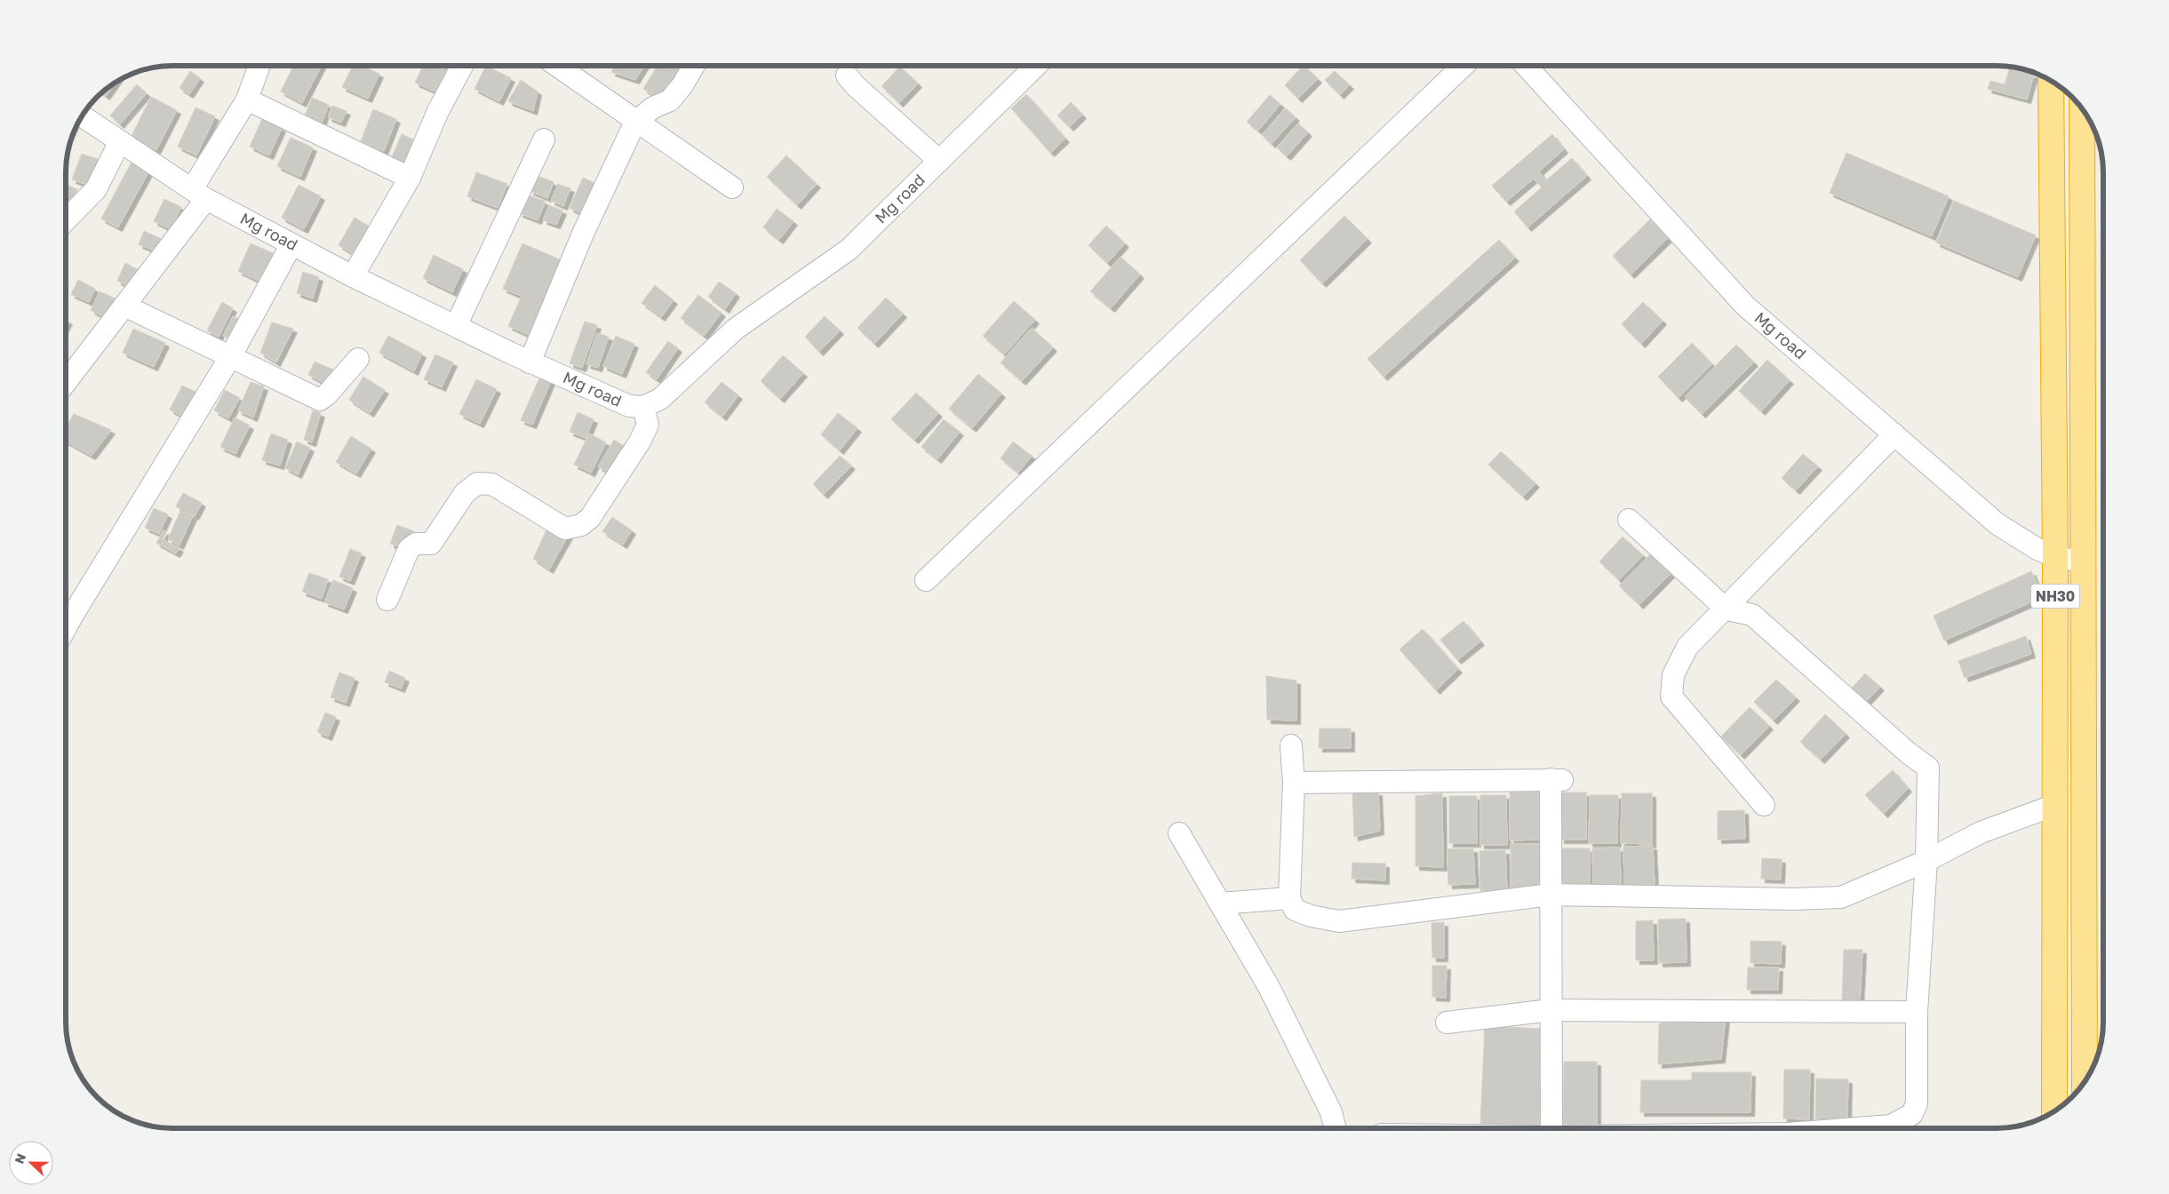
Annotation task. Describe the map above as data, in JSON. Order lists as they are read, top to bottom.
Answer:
{
  "streets": {
    "highway": ["NH30"],
    "street": ["Mg road"]
  },
  "crossings": [
    ["Mg road", "NH30"]
  ],
  "north": "left"
}
